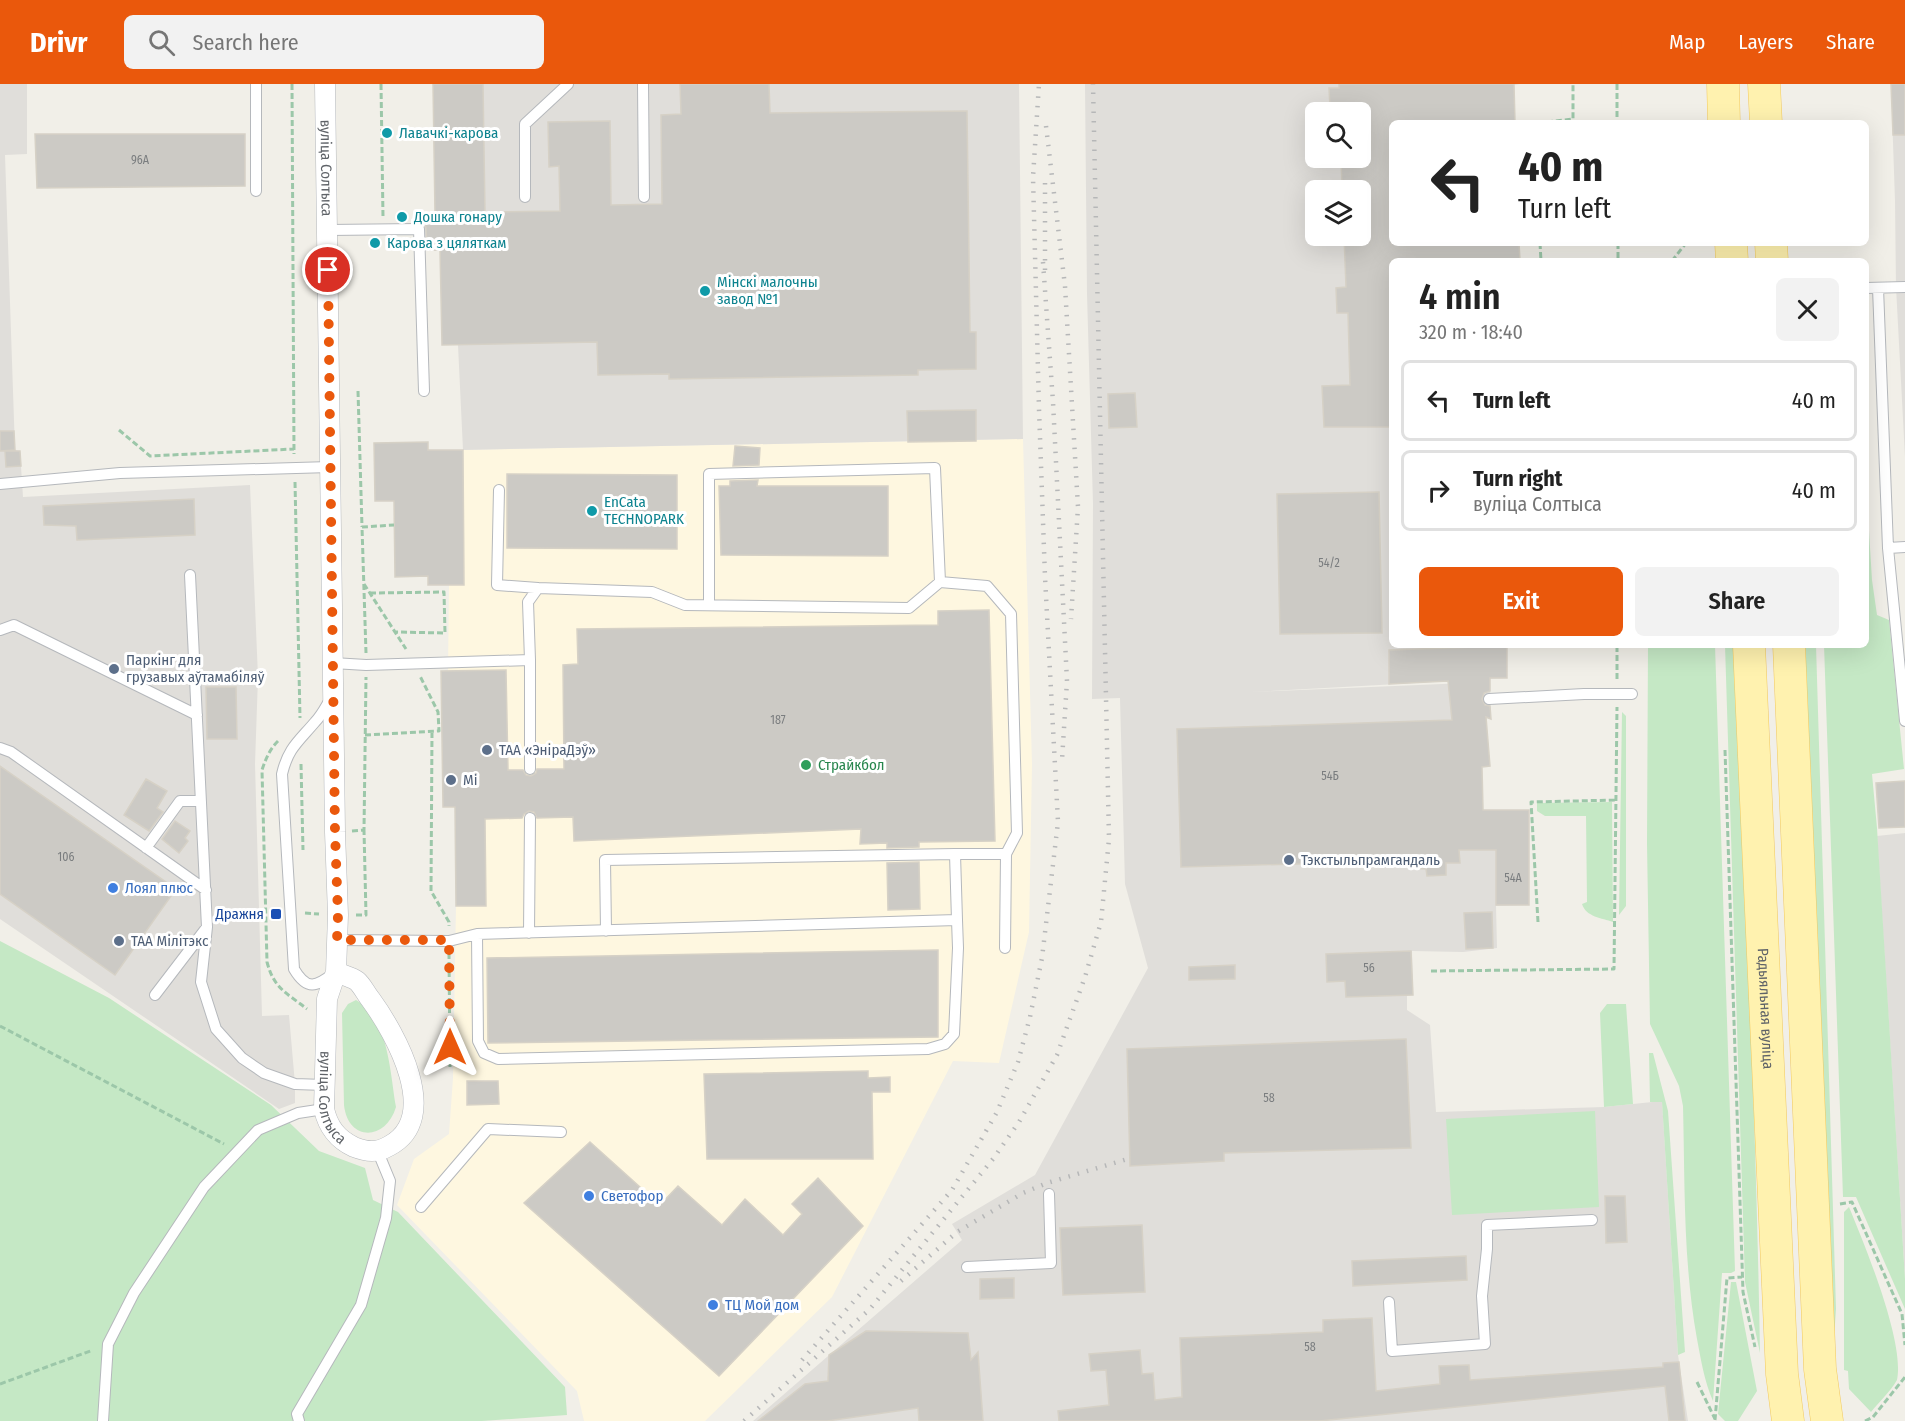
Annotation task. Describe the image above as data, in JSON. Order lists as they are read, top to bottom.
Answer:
{
  "streets": {
    "main road": ["Радыяльная вуліца"],
    "street": ["вуліца Солтыса"]
  },
  "places": {
    "other": [
      "Лавачкі-карова",
      "Дошка гонару",
      "Карова з цяляткам",
      "Мінскі малочны завод №1",
      "EnCata TECHNOPARK",
      "Паркінг для грузавых аўтамабіляў",
      "ТАА «ЭніраДэў»",
      "Страйкбол",
      "Mi",
      "Тэкстыльпрамгандаль",
      "Лоял плюс",
      "ТАА Мілітэкс",
      "Светофор",
      "ТЦ Мой дом"
    ],
    "transit": ["Дражня"]
  },
  "house_numbers": [
    "96А",
    "54/2",
    "187",
    "54Б",
    "106",
    "54А",
    "56",
    "58",
    "58"
  ],
  "page": {
    "header": "Drivr",
    "search": "Search here",
    "nav": ["Map", "Layers", "Share"],
    "turn": ["40 m", "Turn left"],
    "heading": ["4 min", "320 m · 18:40"],
    "list": [
      {
        "name": "Turn left",
        "value": "40 m"
      },
      {
        "name": "Turn right",
        "note": "вуліца Солтыса",
        "value": "40 m"
      }
    ],
    "buttons": ["Exit", "Share"]
  }
}
